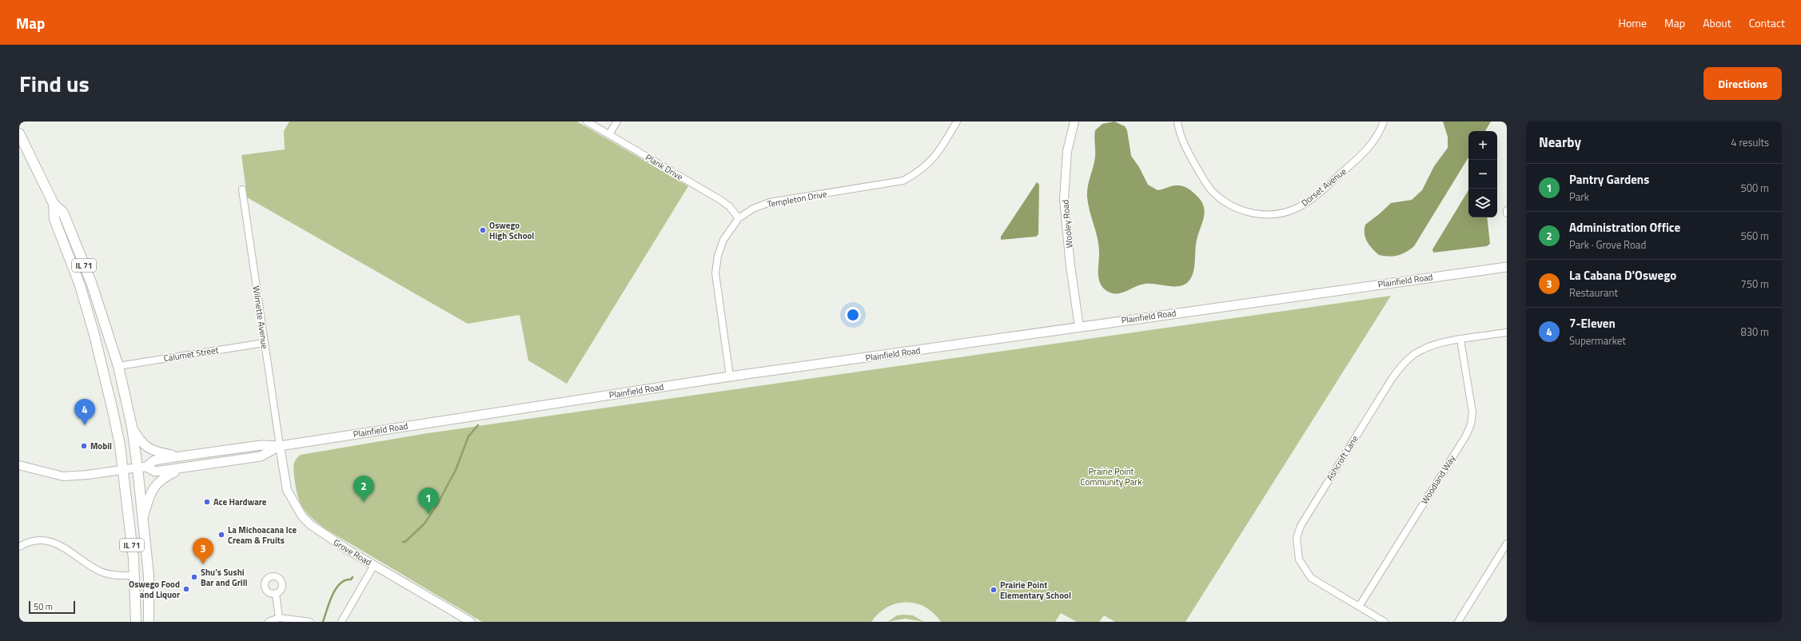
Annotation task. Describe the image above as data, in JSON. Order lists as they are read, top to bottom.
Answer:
{
  "streets": {
    "main road": ["IL 71", "Plainfield Road"],
    "street": [
      "Plank Drive",
      "Dorset Avenue",
      "Templeton Drive",
      "Wooley Road",
      "Wilmette Avenue",
      "Calumet Street",
      "Ashcroft Lane",
      "Woodland Way",
      "Grove Road"
    ]
  },
  "crossings": [
    ["Plank Drive", "Templeton Drive"],
    ["Templeton Drive", "Plainfield Road"],
    ["Wooley Road", "Plainfield Road"],
    ["IL 71", "Plainfield Road"],
    ["IL 71", "Calumet Street"],
    ["Plainfield Road", "Wilmette Avenue"],
    ["Plainfield Road", "Grove Road"],
    ["Wilmette Avenue", "Calumet Street"],
    ["Wilmette Avenue", "Grove Road"],
    ["Ashcroft Lane", "Woodland Way"]
  ],
  "parks": ["Prairie Point Community Park"],
  "places": [
    "Oswego High School",
    "Mobil",
    "Ace Hardware",
    "La Michoacana Ice Cream & Fruits",
    "Shu's Sushi Bar and Grill",
    "Oswego Food and Liquor",
    "Prairie Point Elementary School"
  ],
  "scale_bar": "50 m",
  "page": {
    "header": "Map",
    "nav": [
      "Home",
      "Map",
      "About",
      "Contact"
    ],
    "title": "Find us",
    "buttons": "Directions",
    "heading": ["Nearby", "4 results"],
    "map_buttons": ["+", "−"],
    "list": [
      {
        "mark": "1",
        "name": "Pantry Gardens",
        "note": "Park",
        "value": "500 m"
      },
      {
        "mark": "2",
        "name": "Administration Office",
        "note": "Park · Grove Road",
        "value": "560 m"
      },
      {
        "mark": "3",
        "name": "La Cabana D'Oswego",
        "note": "Restaurant",
        "value": "750 m"
      },
      {
        "mark": "4",
        "name": "7-Eleven",
        "note": "Supermarket",
        "value": "830 m"
      }
    ],
    "pins": [
      "4",
      "2",
      "1",
      "3"
    ],
    "scale": "50 m"
  }
}
